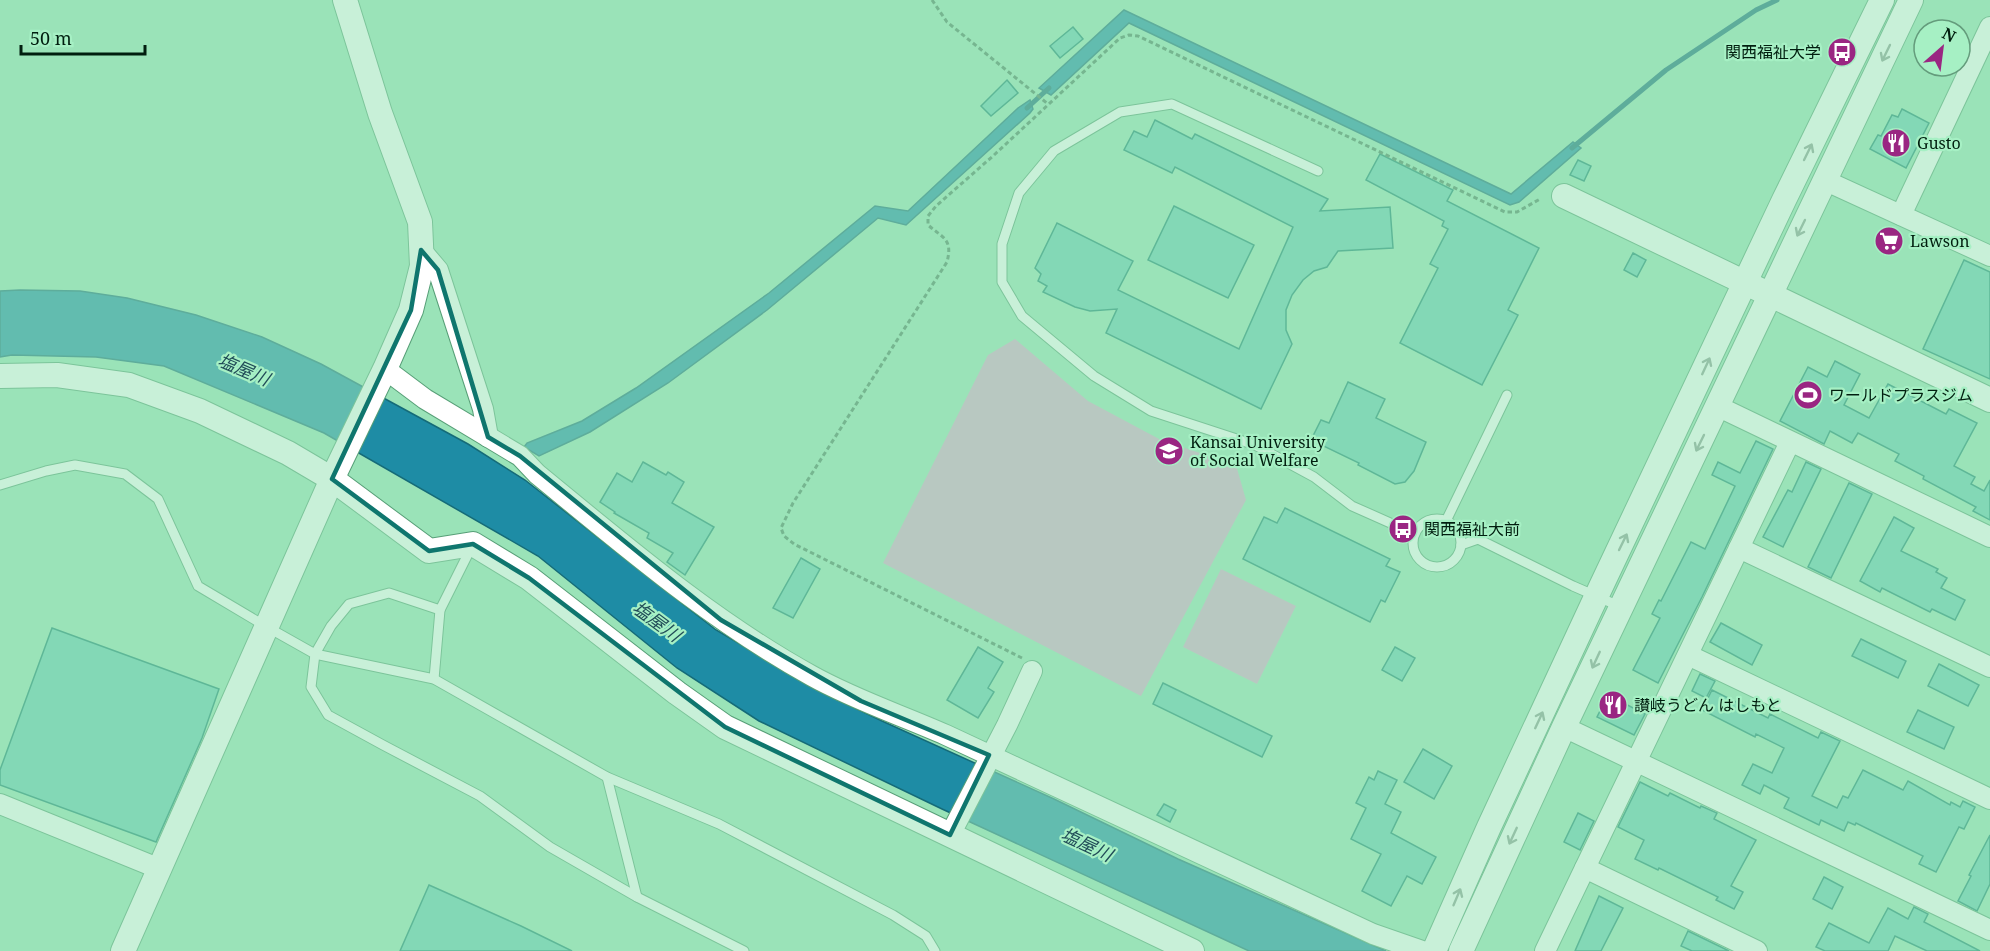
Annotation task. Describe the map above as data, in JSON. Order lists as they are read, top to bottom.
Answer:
{
  "water": ["塩屋川"],
  "places": {
    "bus stop": ["関西福祉大学", "関西福祉大前"],
    "restaurant": ["Gusto", "讃岐うどん はしもと"],
    "supermarket": ["Lawson"],
    "sports": ["ワールドプラスジム"],
    "school or university": ["Kansai University of Social Welfare"]
  },
  "scale_bar": "50 m",
  "north": "top right"
}
